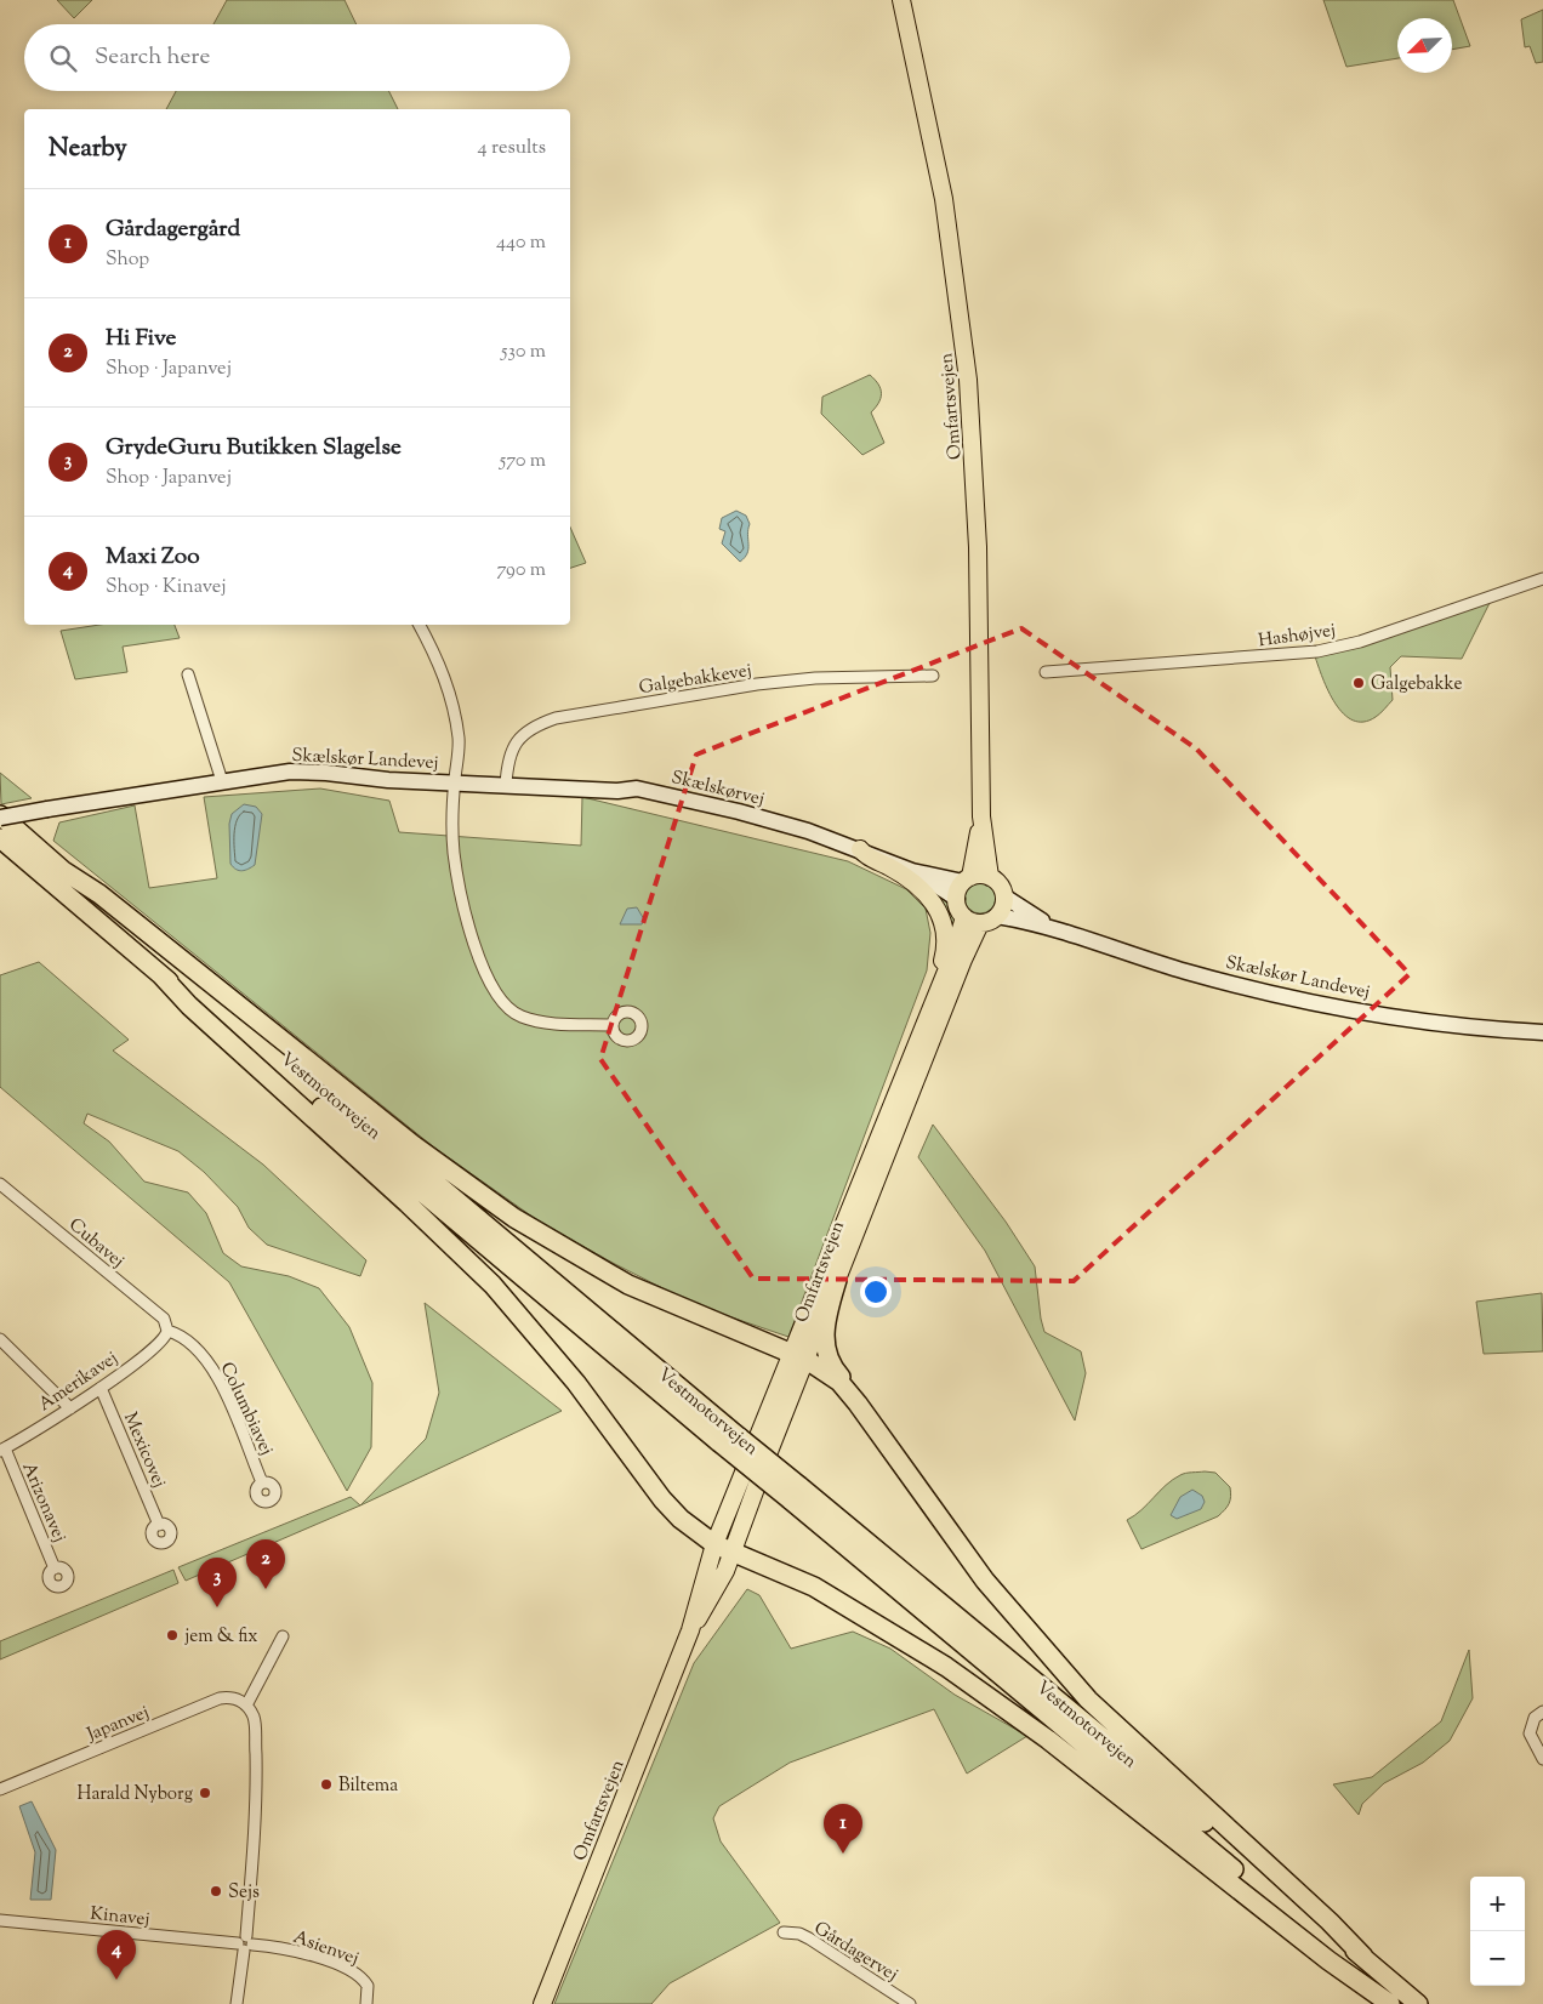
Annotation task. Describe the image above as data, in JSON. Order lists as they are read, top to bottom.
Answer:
{
  "streets": {
    "highway": ["Vestmotorvejen"],
    "main road": ["Omfartsvejen"],
    "street": [
      "Hashøjvej",
      "Galgebakkevej",
      "Skælskør Landevej",
      "Skælskørvej",
      "Cubavej",
      "Amerikavej",
      "Columbiavej",
      "Mexicovej",
      "Arizonavej",
      "Japanvej",
      "Kinavej",
      "Asienvej",
      "Gårdagervej"
    ]
  },
  "crossings": [
    ["Omfartsvejen", "Skælskør Landevej"],
    ["Omfartsvejen", "Skælskørvej"],
    ["Galgebakkevej", "Skælskør Landevej"],
    ["Galgebakkevej", "Skælskørvej"],
    ["Skælskør Landevej", "Skælskørvej"],
    ["Skælskør Landevej", "Vestmotorvejen"],
    ["Cubavej", "Amerikavej"],
    ["Cubavej", "Columbiavej"],
    ["Amerikavej", "Columbiavej"],
    ["Amerikavej", "Mexicovej"],
    ["Amerikavej", "Arizonavej"],
    ["Kinavej", "Asienvej"]
  ],
  "places": [
    "Galgebakke",
    "jem & fix",
    "Biltema",
    "Harald Nyborg",
    "Sejs"
  ],
  "north": "bottom left",
  "page": {
    "search": "Search here",
    "heading": ["Nearby", "4 results"],
    "list": [
      {
        "mark": "1",
        "name": "Gårdagergård",
        "note": "Shop",
        "value": "440 m"
      },
      {
        "mark": "2",
        "name": "Hi Five",
        "note": "Shop · Japanvej",
        "value": "530 m"
      },
      {
        "mark": "3",
        "name": "GrydeGuru Butikken Slagelse",
        "note": "Shop · Japanvej",
        "value": "570 m"
      },
      {
        "mark": "4",
        "name": "Maxi Zoo",
        "note": "Shop · Kinavej",
        "value": "790 m"
      }
    ],
    "pins": [
      "2",
      "3",
      "1",
      "4"
    ],
    "map_buttons": ["+", "−"]
  }
}
